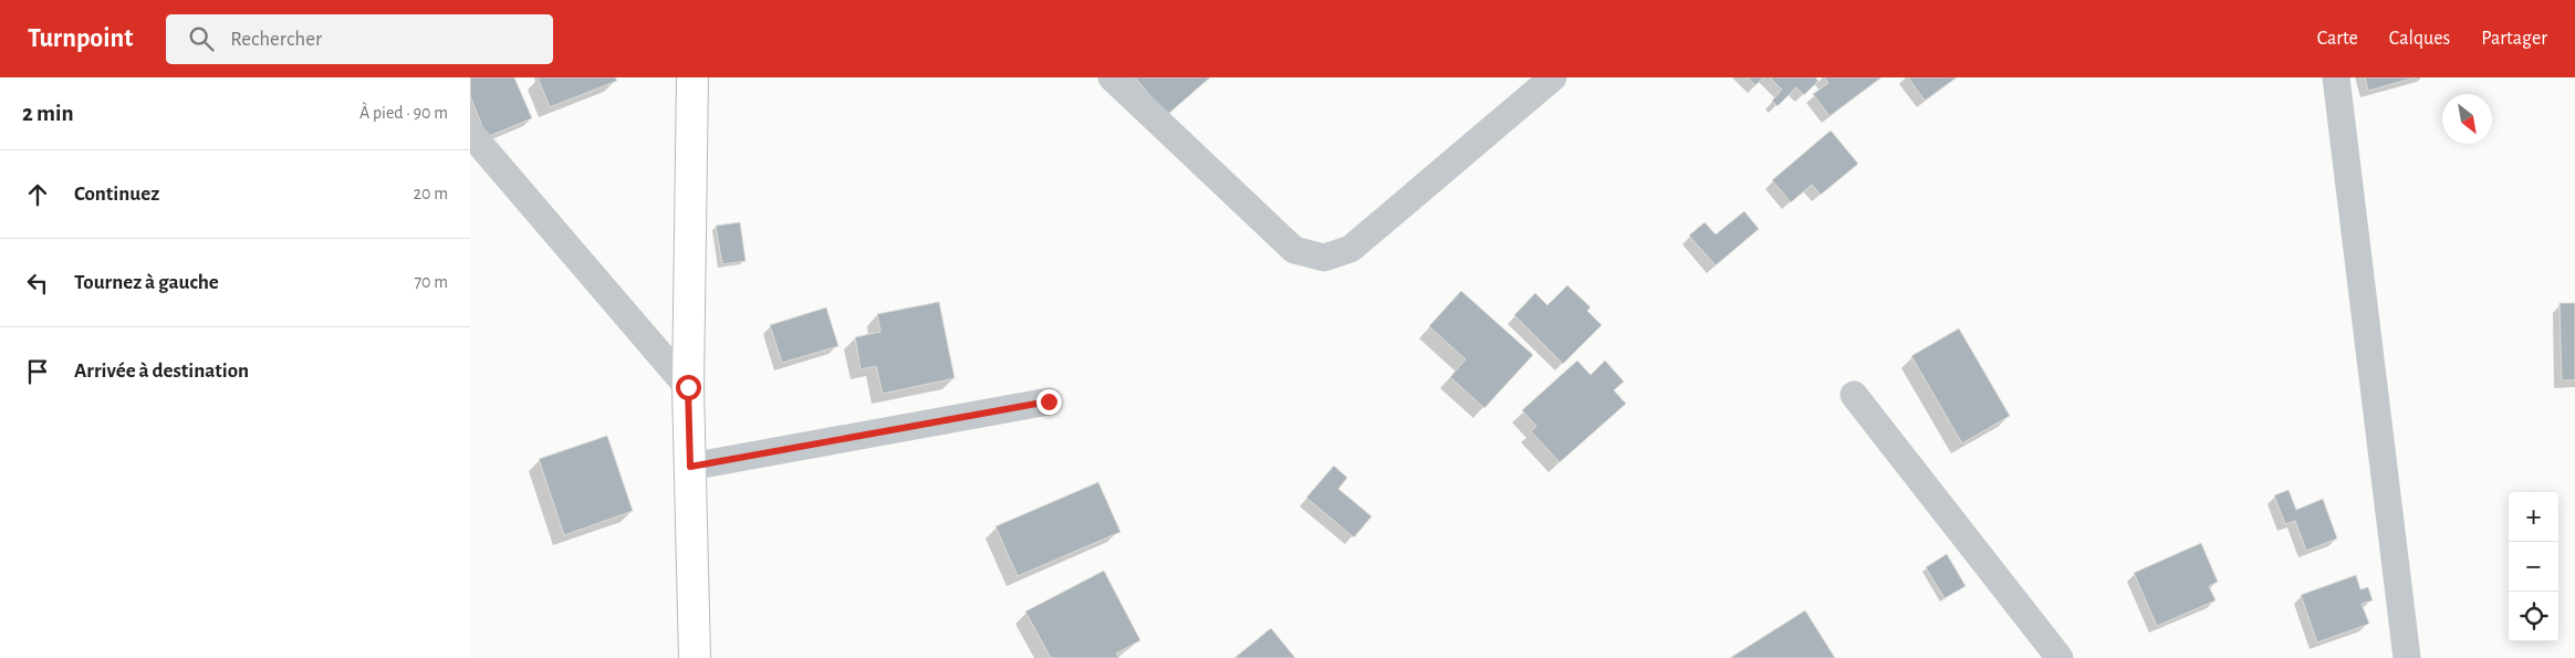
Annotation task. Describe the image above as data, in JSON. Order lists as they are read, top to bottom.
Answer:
{
  "north": "bottom right",
  "page": {
    "header": "Turnpoint",
    "search": "Rechercher",
    "nav": ["Carte", "Calques", "Partager"],
    "heading": ["2 min", "À pied · 90 m"],
    "list": [
      ["Continuez", "20 m"],
      ["Tournez à gauche", "70 m"],
      "Arrivée à destination"
    ],
    "map_buttons": ["+", "−"]
  }
}
